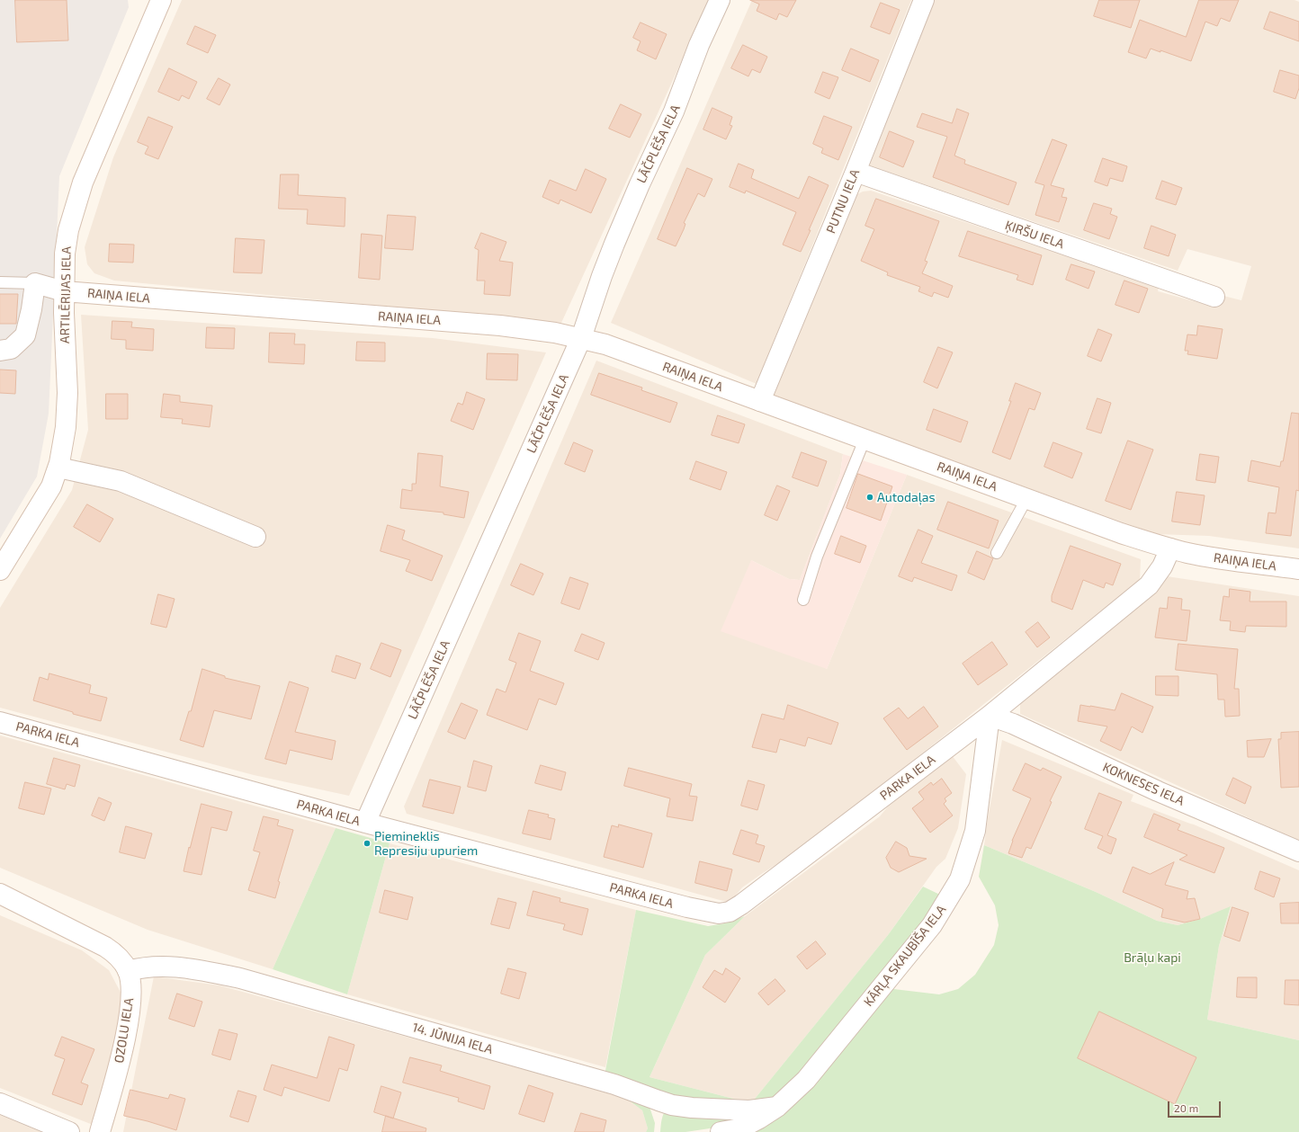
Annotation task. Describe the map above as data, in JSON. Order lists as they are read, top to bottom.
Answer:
{
  "streets": {
    "street": [
      "LĀČPLĒŠA IELA",
      "PUTNU IELA",
      "ĶIRŠU IELA",
      "ARTILĒRIJAS IELA",
      "RAIŅA IELA",
      "PARKA IELA",
      "KOKNESES IELA",
      "KĀRĻA SKAUBĪŠA IELA",
      "OZOLU IELA",
      "14. JŪNIJA IELA"
    ]
  },
  "crossings": [
    ["LĀČPLĒŠA IELA", "RAIŅA IELA"],
    ["LĀČPLĒŠA IELA", "PARKA IELA"],
    ["PUTNU IELA", "ĶIRŠU IELA"],
    ["PUTNU IELA", "RAIŅA IELA"],
    ["ARTILĒRIJAS IELA", "RAIŅA IELA"],
    ["RAIŅA IELA", "PARKA IELA"],
    ["PARKA IELA", "KOKNESES IELA"],
    ["PARKA IELA", "KĀRĻA SKAUBĪŠA IELA"],
    ["KOKNESES IELA", "KĀRĻA SKAUBĪŠA IELA"],
    ["KĀRĻA SKAUBĪŠA IELA", "14. JŪNIJA IELA"],
    ["OZOLU IELA", "14. JŪNIJA IELA"]
  ],
  "parks": ["Brāļu kapi"],
  "places": ["Autodaļas", "Piemineklis Represiju upuriem"],
  "scale_bar": "20 m"
}
